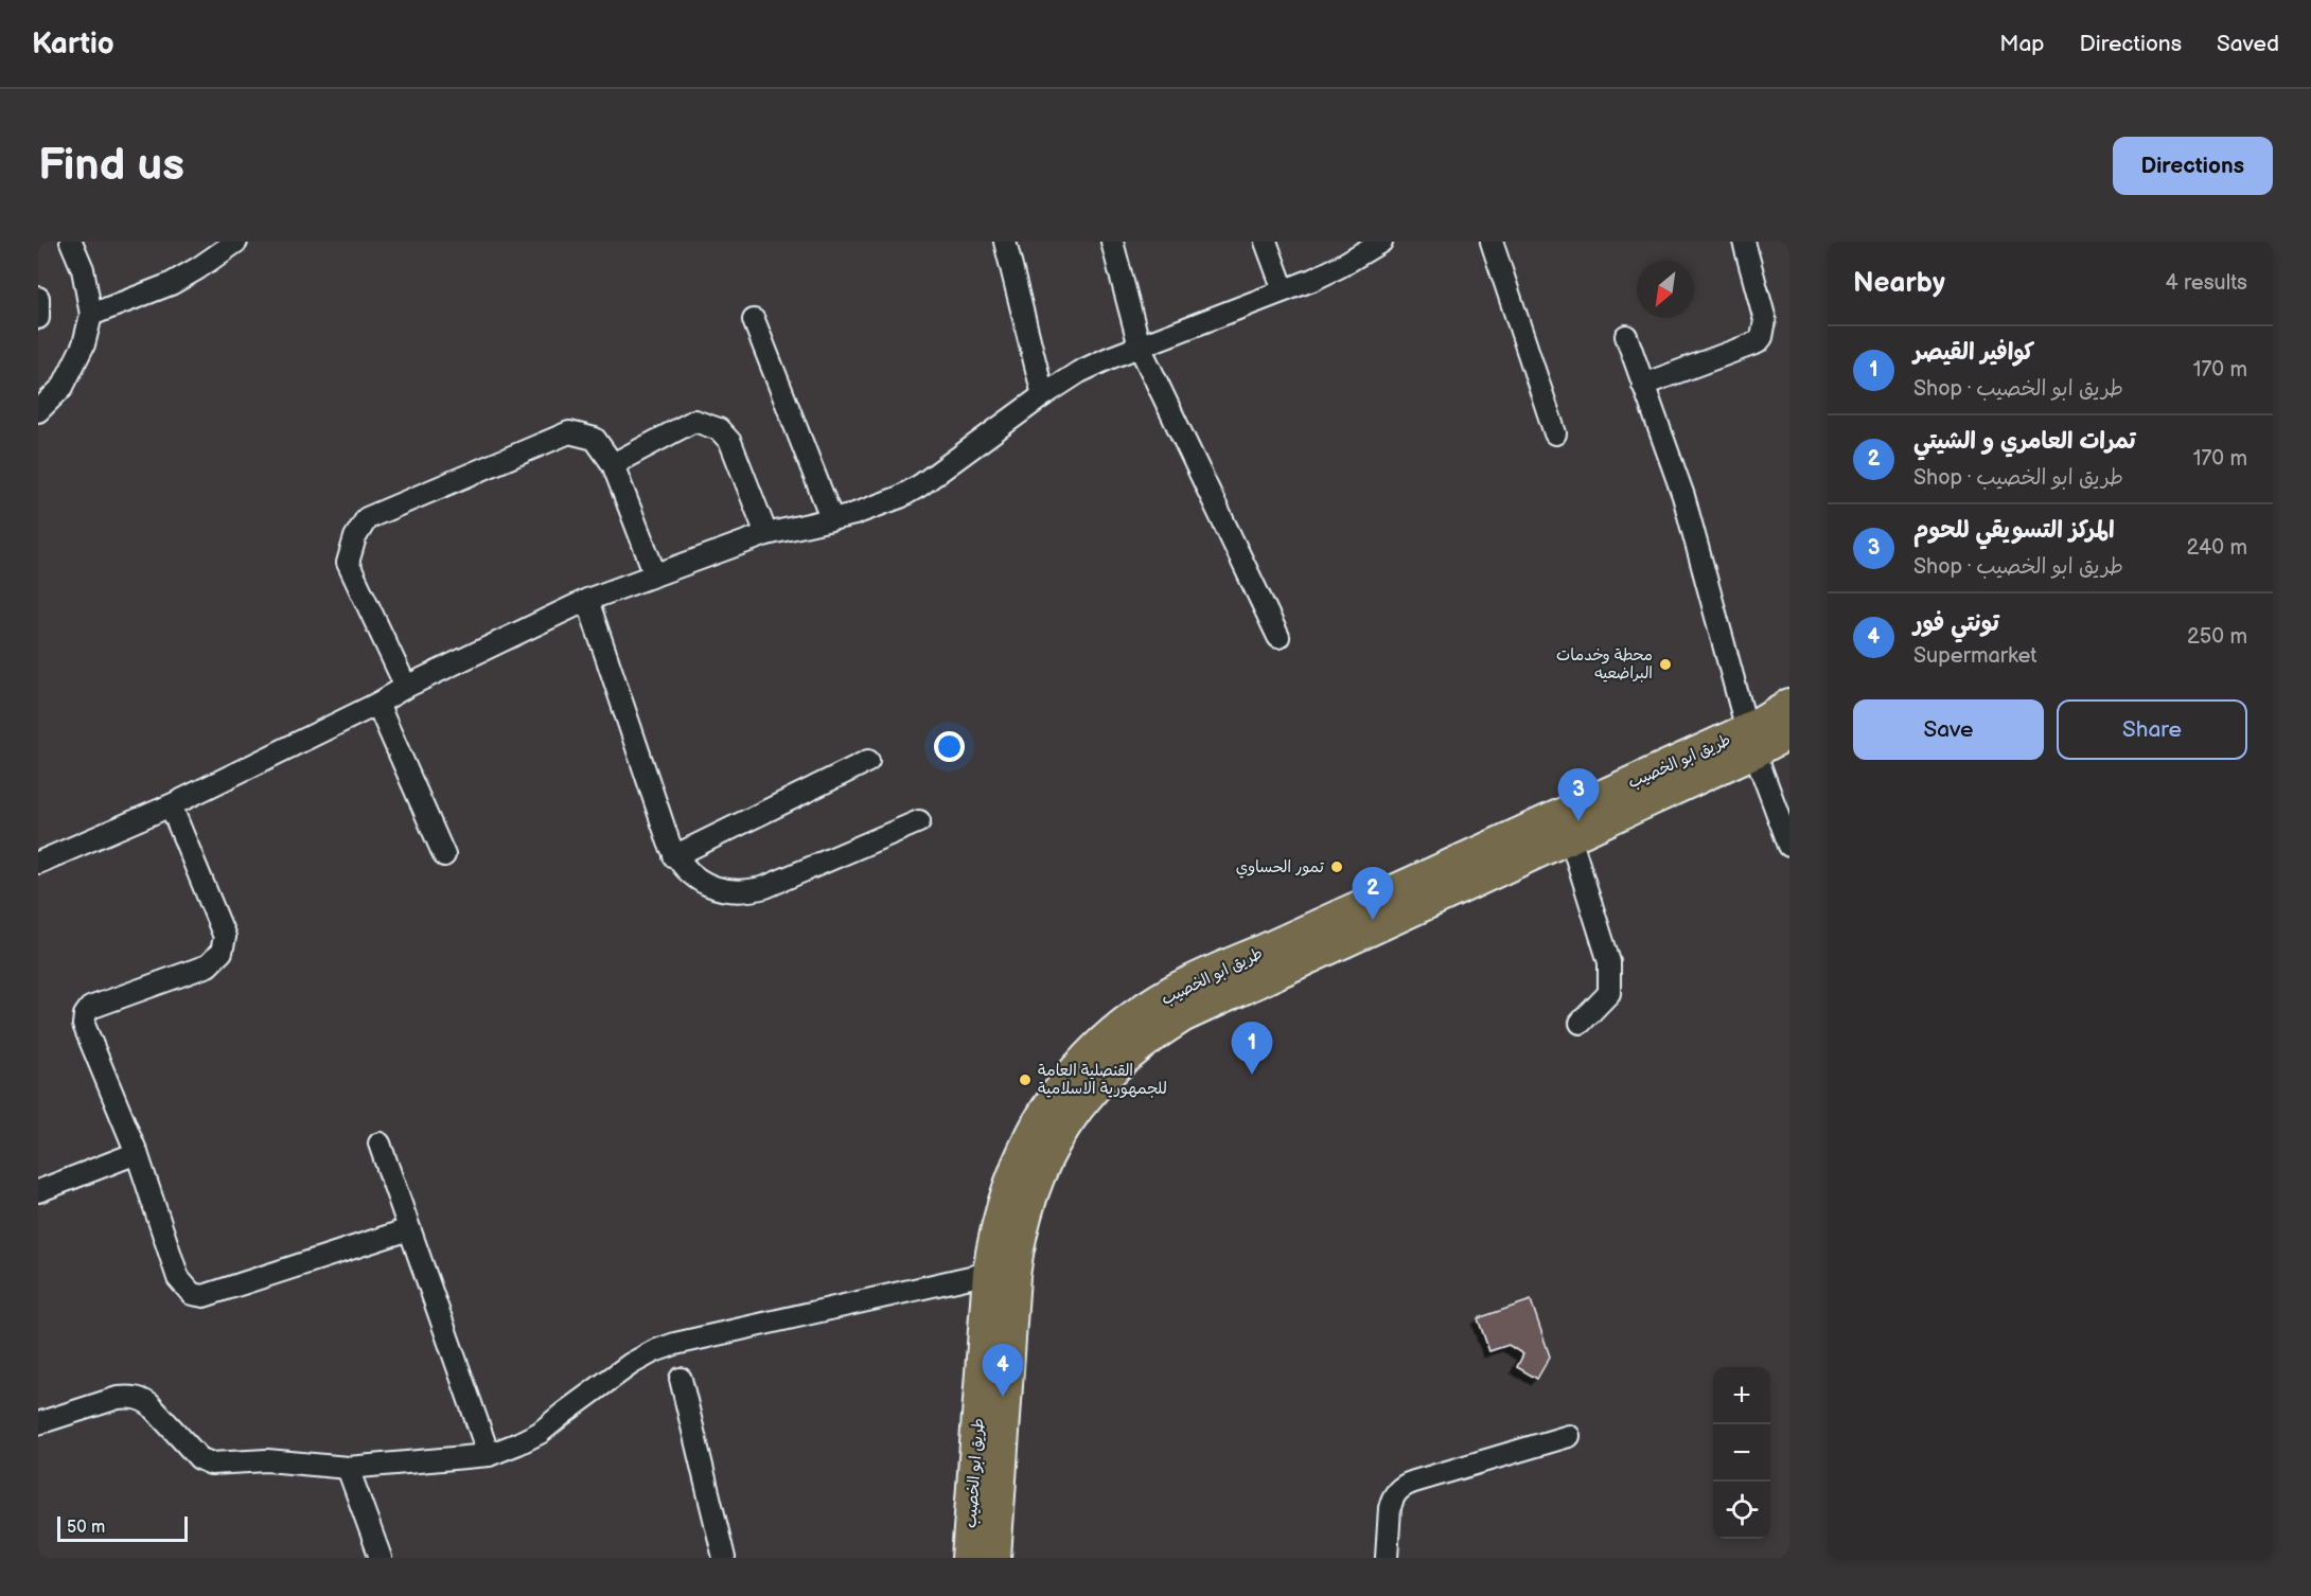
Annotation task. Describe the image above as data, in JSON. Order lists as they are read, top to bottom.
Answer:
{
  "streets": {
    "main road": ["طريق ابو الخصيب"]
  },
  "places": ["محطة وخدمات البراضعيه", "تمور الحساوي", "القنصلية العامة للجمهورية الاسلامية"],
  "scale_bar": "50 m",
  "north": "bottom left",
  "page": {
    "header": "Kartio",
    "nav": ["Map", "Directions", "Saved"],
    "buttons": [
      "Directions",
      ["Save", "Share"]
    ],
    "title": "Find us",
    "heading": ["Nearby", "4 results"],
    "list": [
      {
        "mark": "1",
        "name": "كوافير القيصر",
        "note": "Shop · طريق ابو الخصيب",
        "value": "170 m"
      },
      {
        "mark": "2",
        "name": "تمرات العامري و الشيتي",
        "note": "Shop · طريق ابو الخصيب",
        "value": "170 m"
      },
      {
        "mark": "3",
        "name": "المركز التسويقي للحوم",
        "note": "Shop · طريق ابو الخصيب",
        "value": "240 m"
      },
      {
        "mark": "4",
        "name": "تونتي فور",
        "note": "Supermarket",
        "value": "250 m"
      }
    ],
    "pins": [
      "3",
      "2",
      "1",
      "4"
    ],
    "map_buttons": ["+", "−"],
    "scale": "50 m"
  }
}
